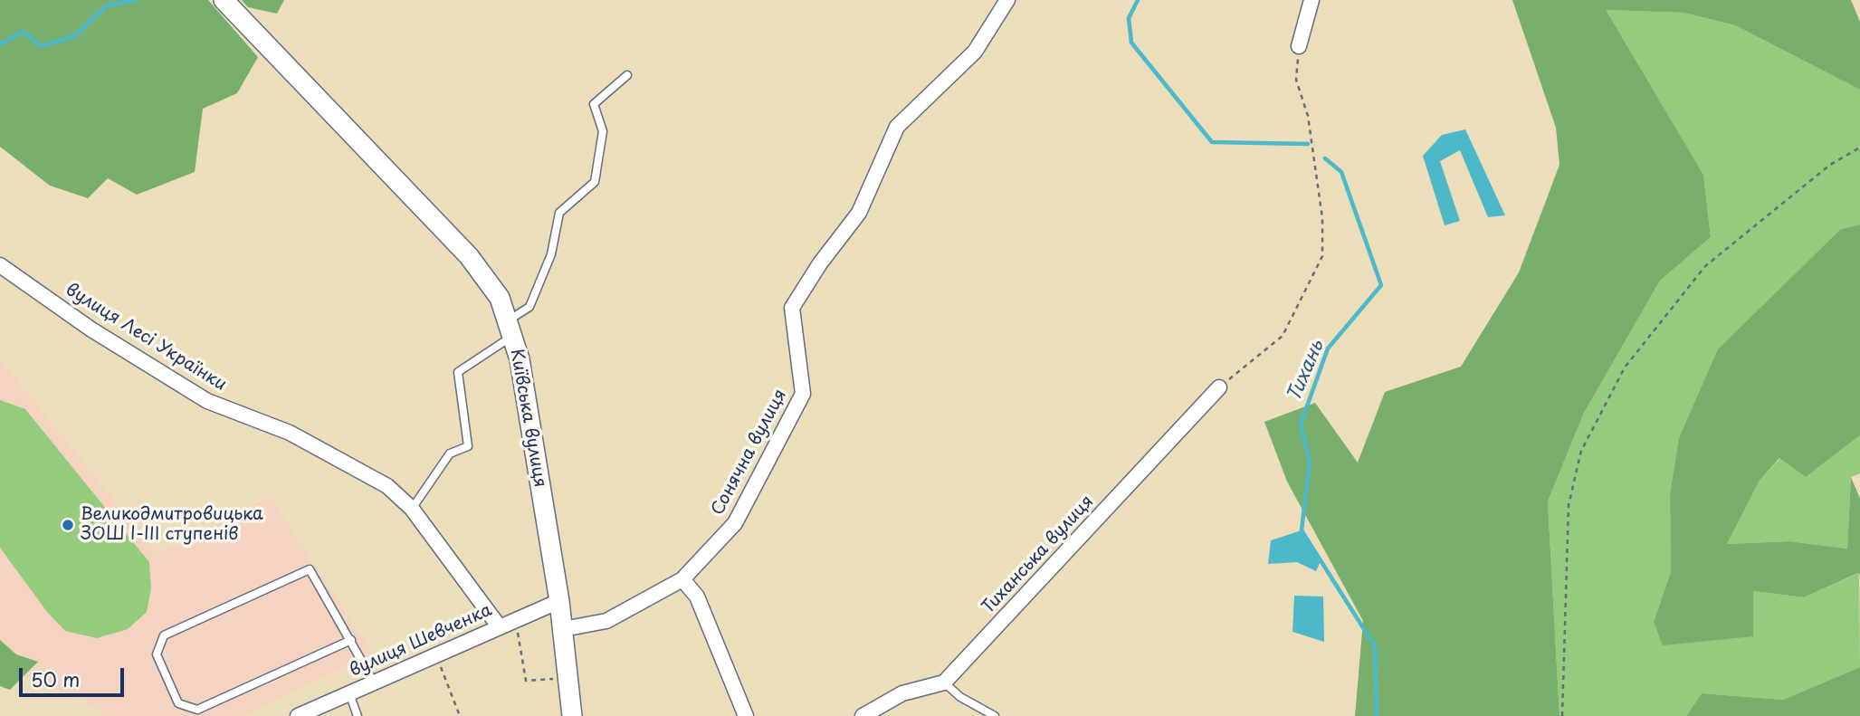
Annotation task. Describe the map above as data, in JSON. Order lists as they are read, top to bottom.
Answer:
{
  "streets": {
    "main road": ["Київська вулиця"],
    "street": [
      "вулиця Лесі Українки",
      "Сонячна вулиця",
      "Тиханська вулиця",
      "вулиця Шевченка"
    ]
  },
  "crossings": [
    ["вулиця Лесі Українки", "вулиця Шевченка"],
    ["Київська вулиця", "Сонячна вулиця"],
    ["Київська вулиця", "вулиця Шевченка"]
  ],
  "water": ["Тихань"],
  "places": ["Великодмитровицька ЗОШ І-ІІІ ступенів"],
  "scale_bar": "50 m"
}
